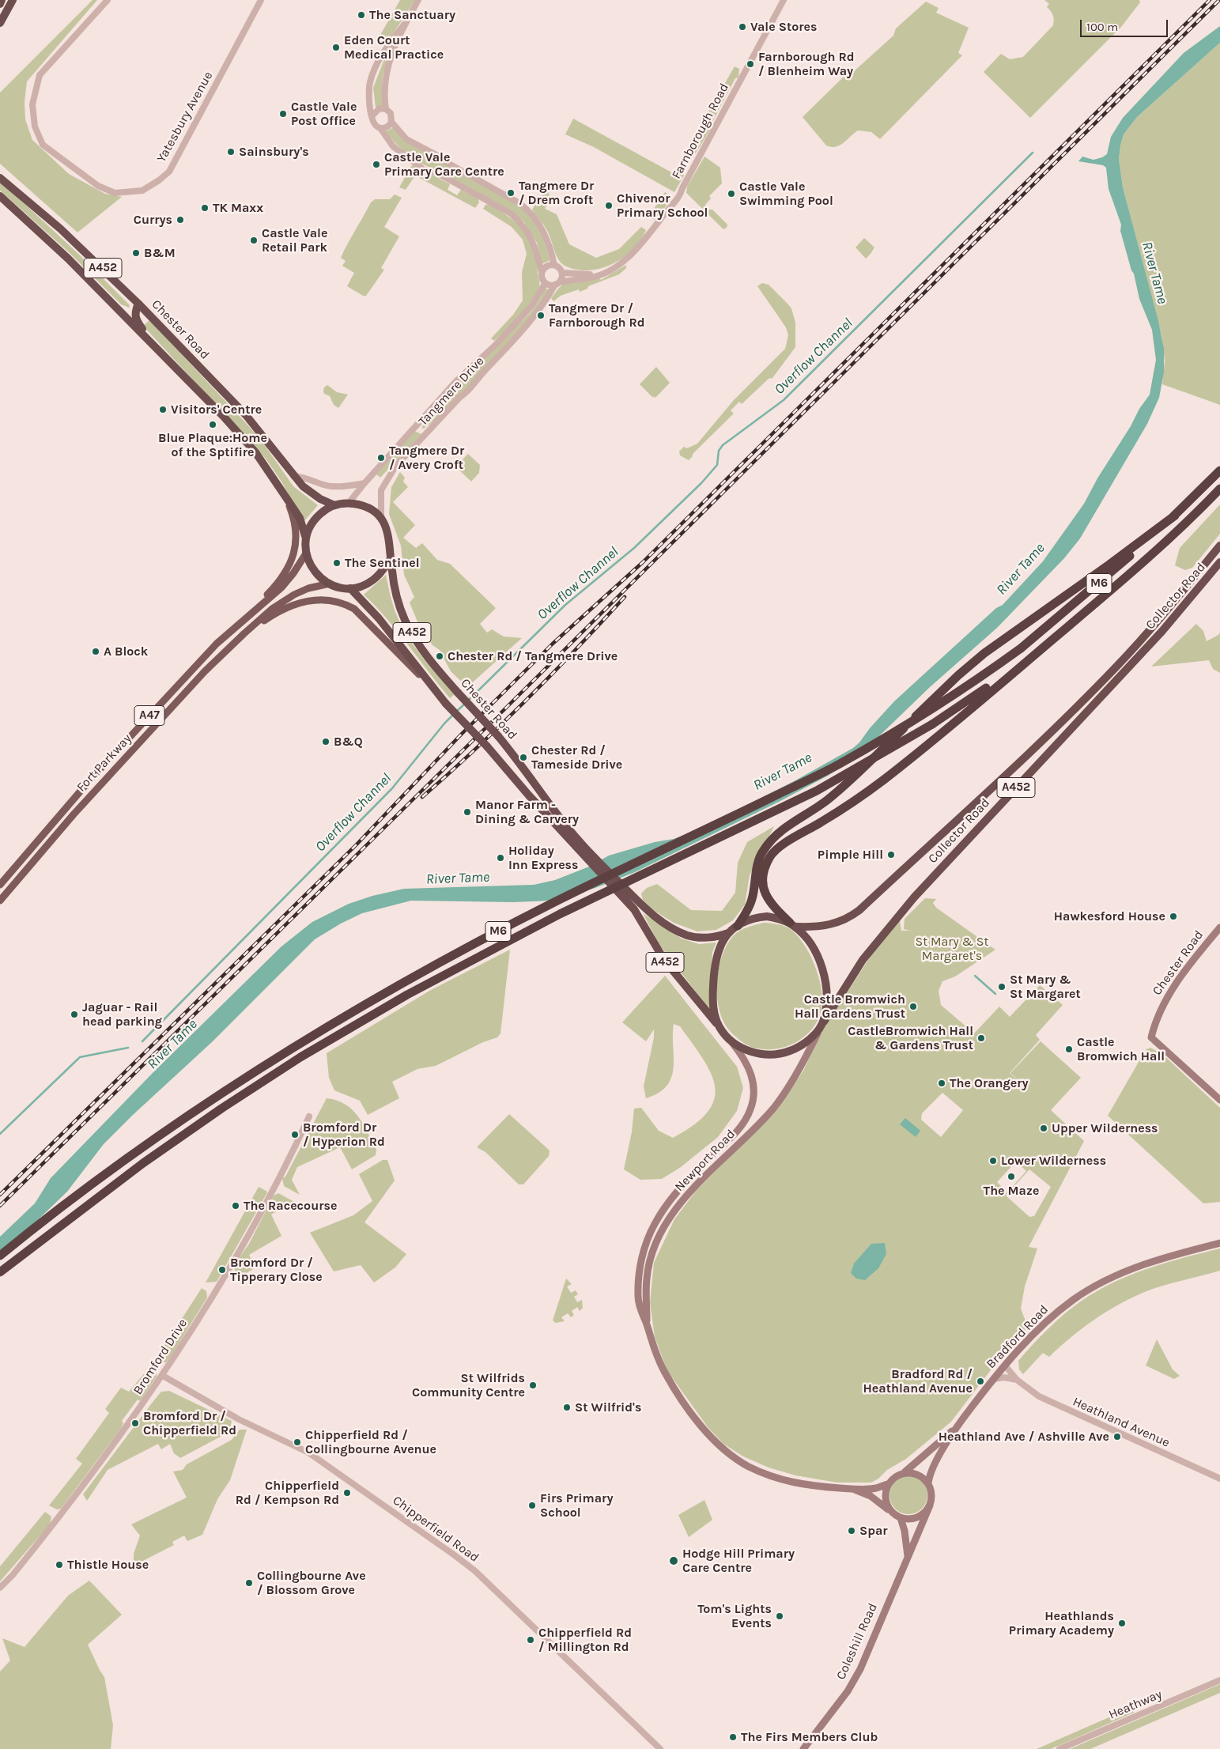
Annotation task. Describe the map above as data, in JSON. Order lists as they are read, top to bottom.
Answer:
{
  "streets": {
    "highway": [
      "A452",
      "Chester Road",
      "M6",
      "Collector Road"
    ],
    "main road": [
      "A47",
      "Fort Parkway",
      "Newport Road",
      "Bradford Road",
      "Coleshill Road"
    ],
    "street": [
      "Yatesbury Avenue",
      "Farnborough Road",
      "Tangmere Drive",
      "Bromford Drive",
      "Heathland Avenue",
      "Chipperfield Road",
      "Heathway"
    ]
  },
  "crossings": [
    ["Farnborough Road", "Tangmere Drive"],
    ["A452", "Chester Road"],
    ["A452", "Tangmere Drive"],
    ["A452", "Collector Road"],
    ["A452", "Fort Parkway"],
    ["A452", "Newport Road"],
    ["Chester Road", "Tangmere Drive"],
    ["Chester Road", "Fort Parkway"],
    ["Tangmere Drive", "Fort Parkway"],
    ["Collector Road", "Newport Road"],
    ["Newport Road", "Bradford Road"],
    ["Newport Road", "Coleshill Road"],
    ["Bradford Road", "Heathland Avenue"],
    ["Bradford Road", "Coleshill Road"],
    ["Bromford Drive", "Chipperfield Road"]
  ],
  "water": ["River Tame", "Overflow Channel"],
  "parks": ["St Mary & St Margaret's"],
  "places": [
    "The Sanctuary",
    "Vale Stores",
    "Eden Court Medical Practice",
    "Farnborough Rd / Blenheim Way",
    "Castle Vale Post Office",
    "Sainsbury's",
    "Castle Vale Primary Care Centre",
    "Tangmere Dr / Drem Croft",
    "Castle Vale Swimming Pool",
    "Chivenor Primary School",
    "TK Maxx",
    "Currys",
    "Castle Vale Retail Park",
    "B&M",
    "Tangmere Dr / Farnborough Rd",
    "Visitors' Centre",
    "Blue Plaque:Home of the Sptifire",
    "Tangmere Dr / Avery Croft",
    "The Sentinel",
    "A Block",
    "Chester Rd / Tangmere Drive",
    "B&Q",
    "Chester Rd / Tameside Drive",
    "Manor Farm - Dining & Carvery",
    "Pimple Hill",
    "Holiday Inn Express",
    "Hawkesford House",
    "St Mary & St Margaret",
    "Castle Bromwich Hall Gardens Trust",
    "Jaguar - Rail head parking",
    "CastleBromwich Hall & Gardens Trust",
    "Castle Bromwich Hall",
    "The Orangery",
    "Upper Wilderness",
    "Bromford Dr / Hyperion Rd",
    "Lower Wilderness",
    "The Maze",
    "The Racecourse",
    "Bromford Dr / Tipperary Close",
    "Bradford Rd / Heathland Avenue",
    "St Wilfrids Community Centre",
    "St Wilfrid's",
    "Bromford Dr / Chipperfield Rd",
    "Heathland Ave / Ashville Ave",
    "Chipperfield Rd / Collingbourne Avenue",
    "Chipperfield Rd / Kempson Rd",
    "Firs Primary School",
    "Spar",
    "Hodge Hill Primary Care Centre",
    "Thistle House",
    "Collingbourne Ave / Blossom Grove",
    "Tom's Lights Events",
    "Heathlands Primary Academy",
    "Chipperfield Rd / Millington Rd",
    "The Firs Members Club"
  ],
  "scale_bar": "100 m"
}
